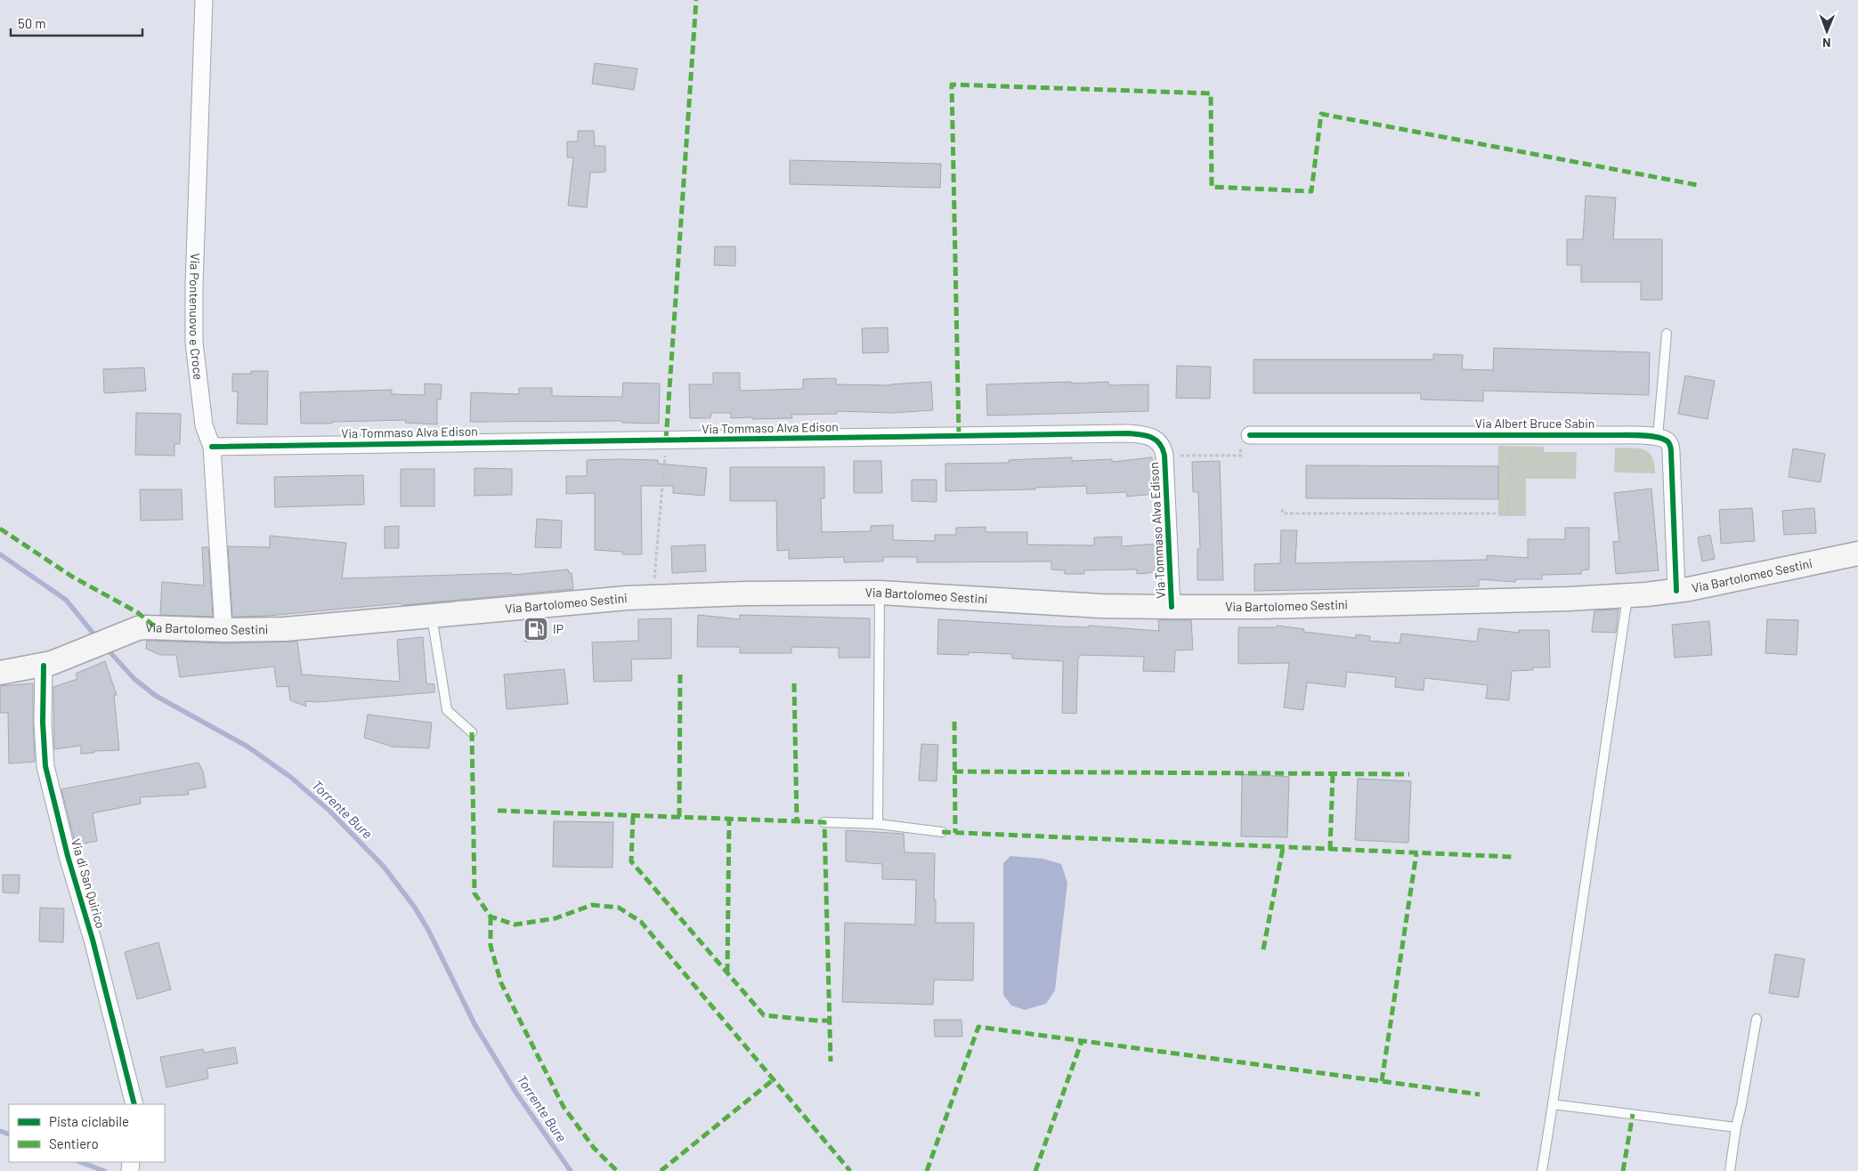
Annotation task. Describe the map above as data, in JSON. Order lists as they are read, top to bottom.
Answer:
{
  "streets": {
    "main road": ["Via Bartolomeo Sestini"],
    "street": [
      "Via Pontenuovo e Croce",
      "Via Albert Bruce Sabin",
      "Via Tommaso Alva Edison",
      "Via di San Quirico"
    ]
  },
  "crossings": [
    ["Via Pontenuovo e Croce", "Via Tommaso Alva Edison"],
    ["Via Pontenuovo e Croce", "Via Bartolomeo Sestini"],
    ["Via Tommaso Alva Edison", "Via Bartolomeo Sestini"],
    ["Via Bartolomeo Sestini", "Via di San Quirico"]
  ],
  "water": ["Torrente Bure"],
  "places": {
    "fuel station": ["IP"]
  },
  "legend": ["Pista ciclabile", "Sentiero"],
  "scale_bar": "50 m",
  "north": "bottom"
}
